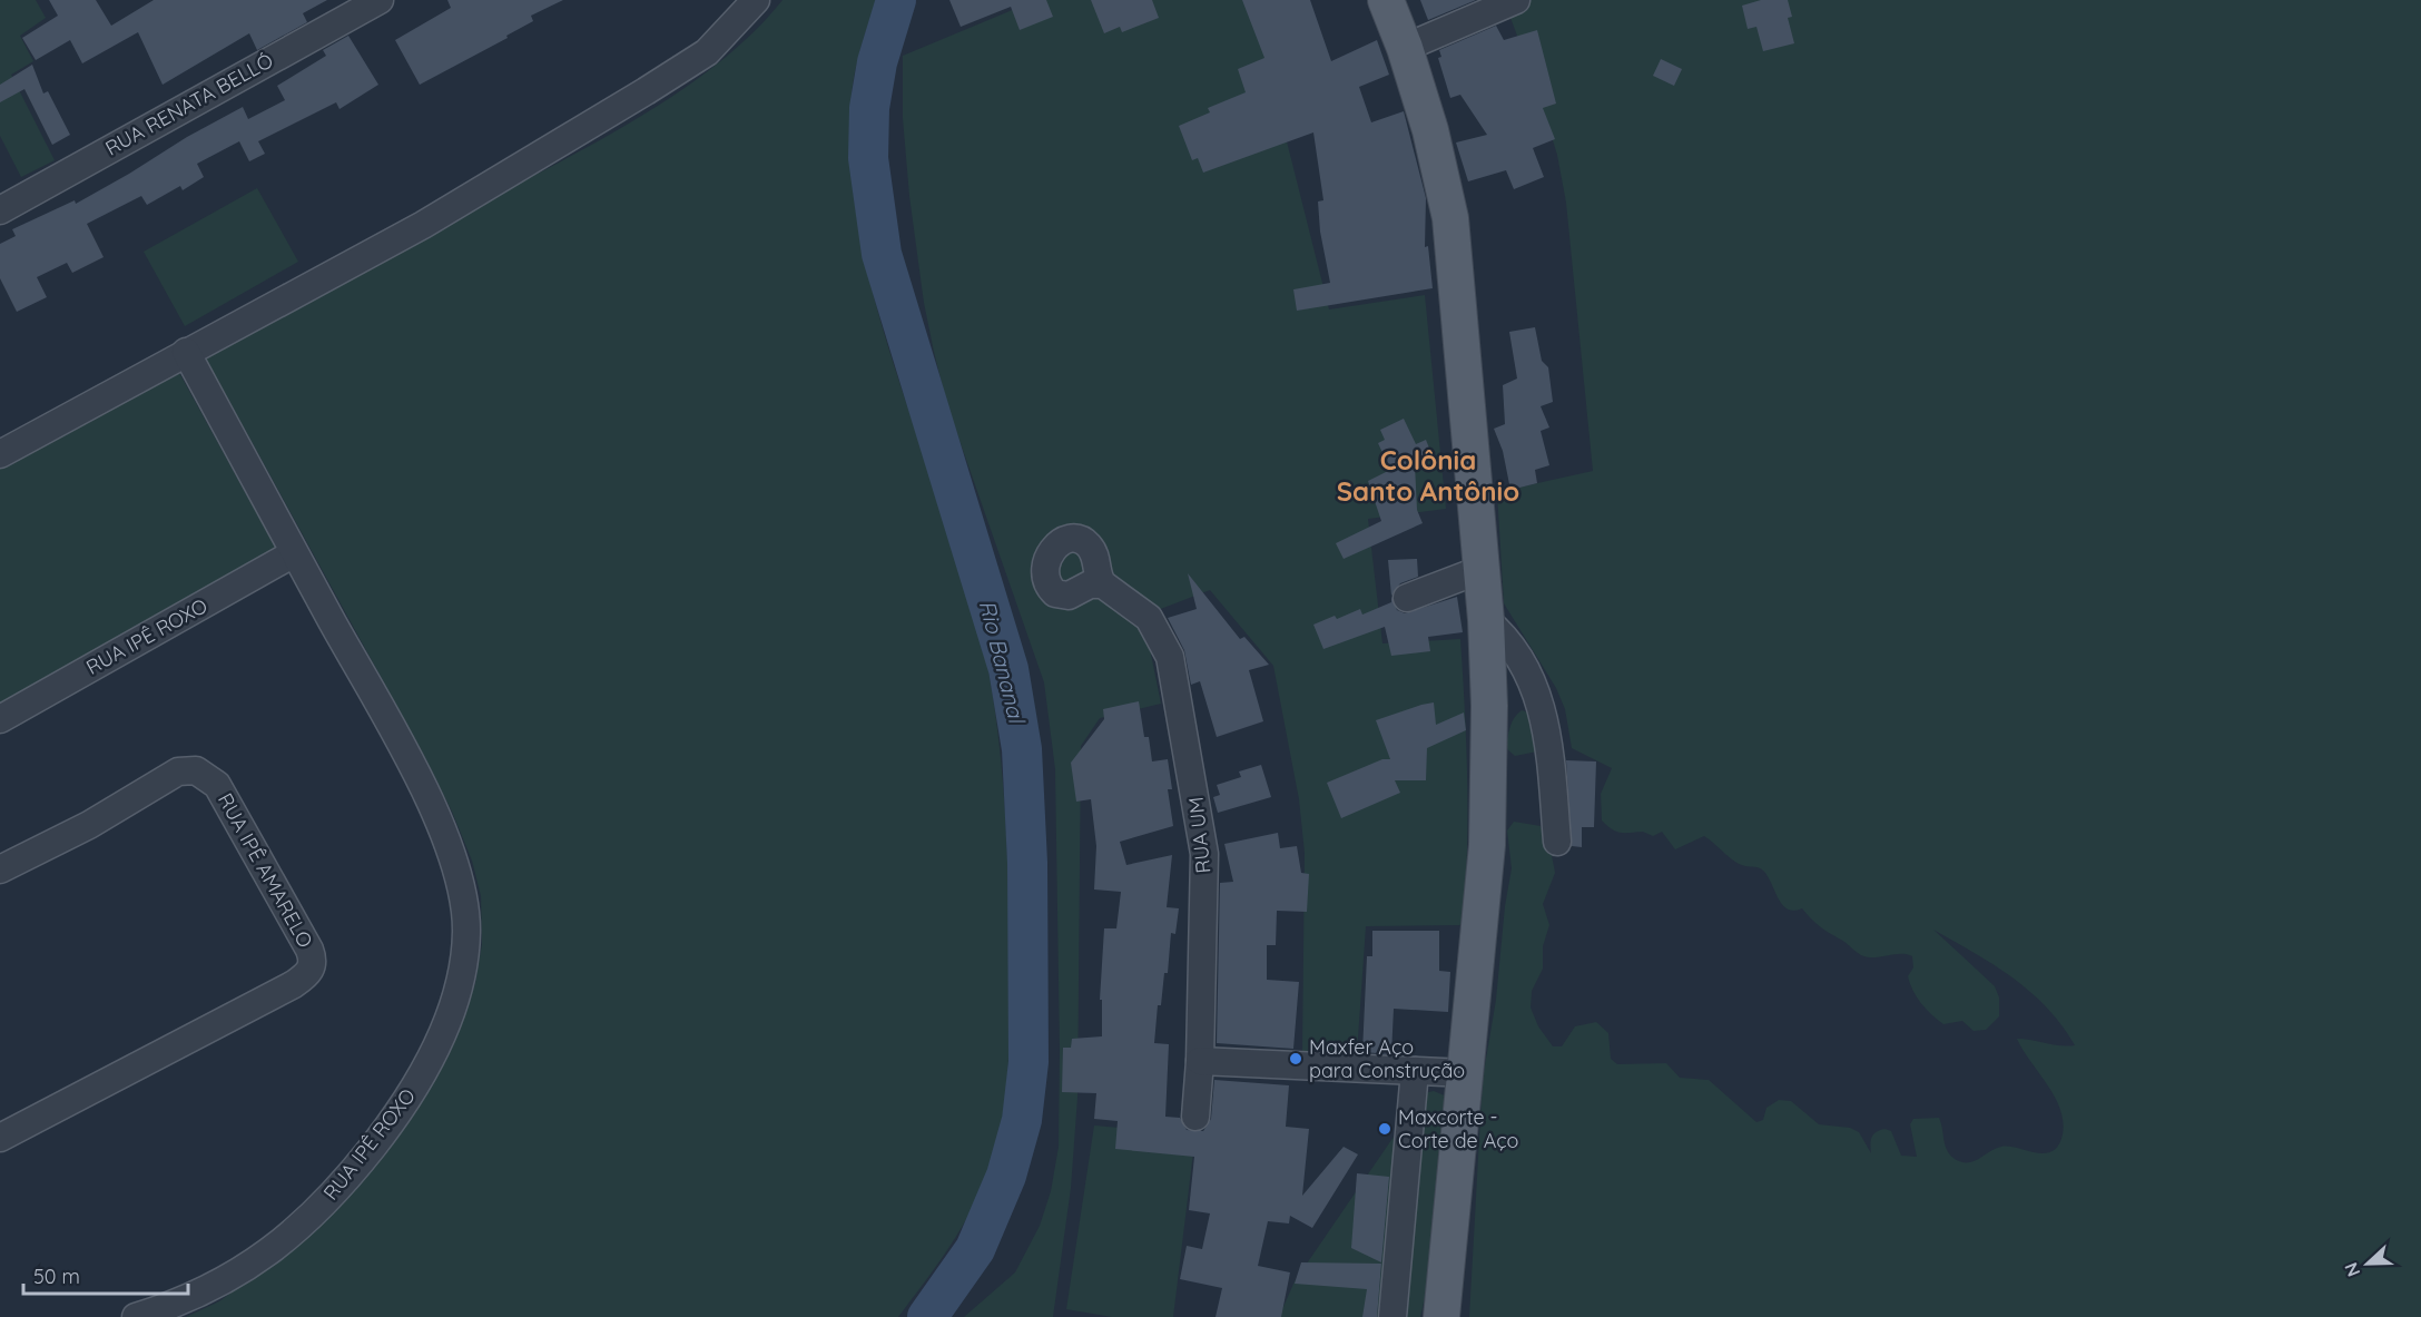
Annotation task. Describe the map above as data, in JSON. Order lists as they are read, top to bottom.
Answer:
{
  "streets": {
    "street": [
      "RUA RENATA BELLÓ",
      "RUA IPÊ ROXO",
      "RUA UM",
      "RUA IPÊ AMARELO"
    ]
  },
  "districts": ["Colônia Santo Antônio"],
  "water": ["Rio Bananal"],
  "places": ["Maxfer Aço para Construção", "Maxcorte - Corte de Aço"],
  "scale_bar": "50 m",
  "north": "left"
}
